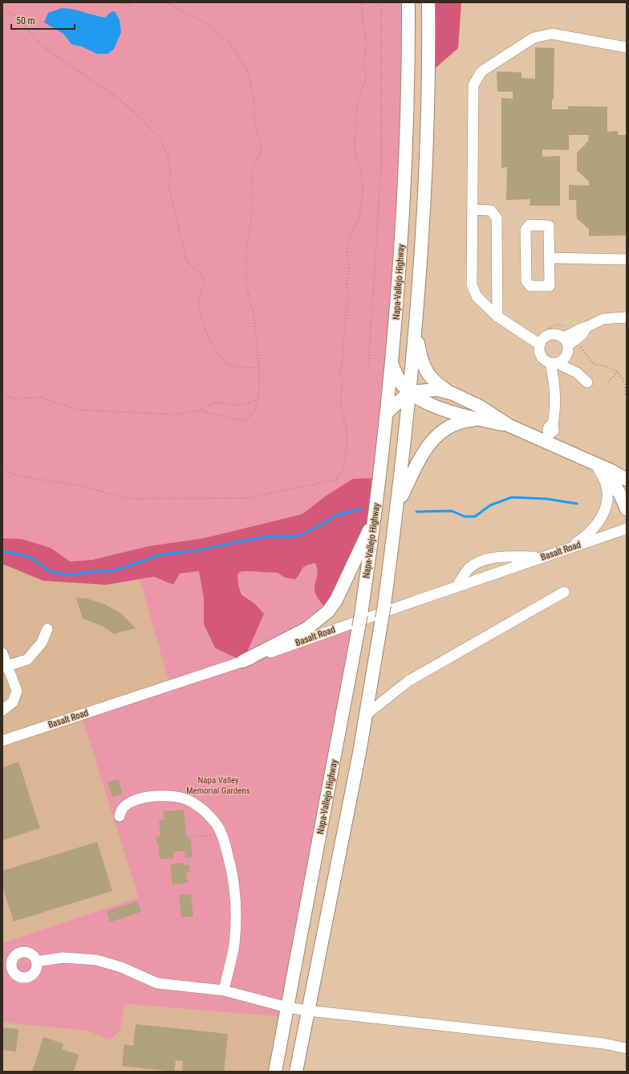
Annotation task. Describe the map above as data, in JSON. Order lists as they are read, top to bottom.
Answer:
{
  "streets": {
    "main road": ["Napa-Vallejo Highway"],
    "street": ["Basalt Road"]
  },
  "parks": ["Napa Valley Memorial Gardens"],
  "scale_bar": "50 m"
}
